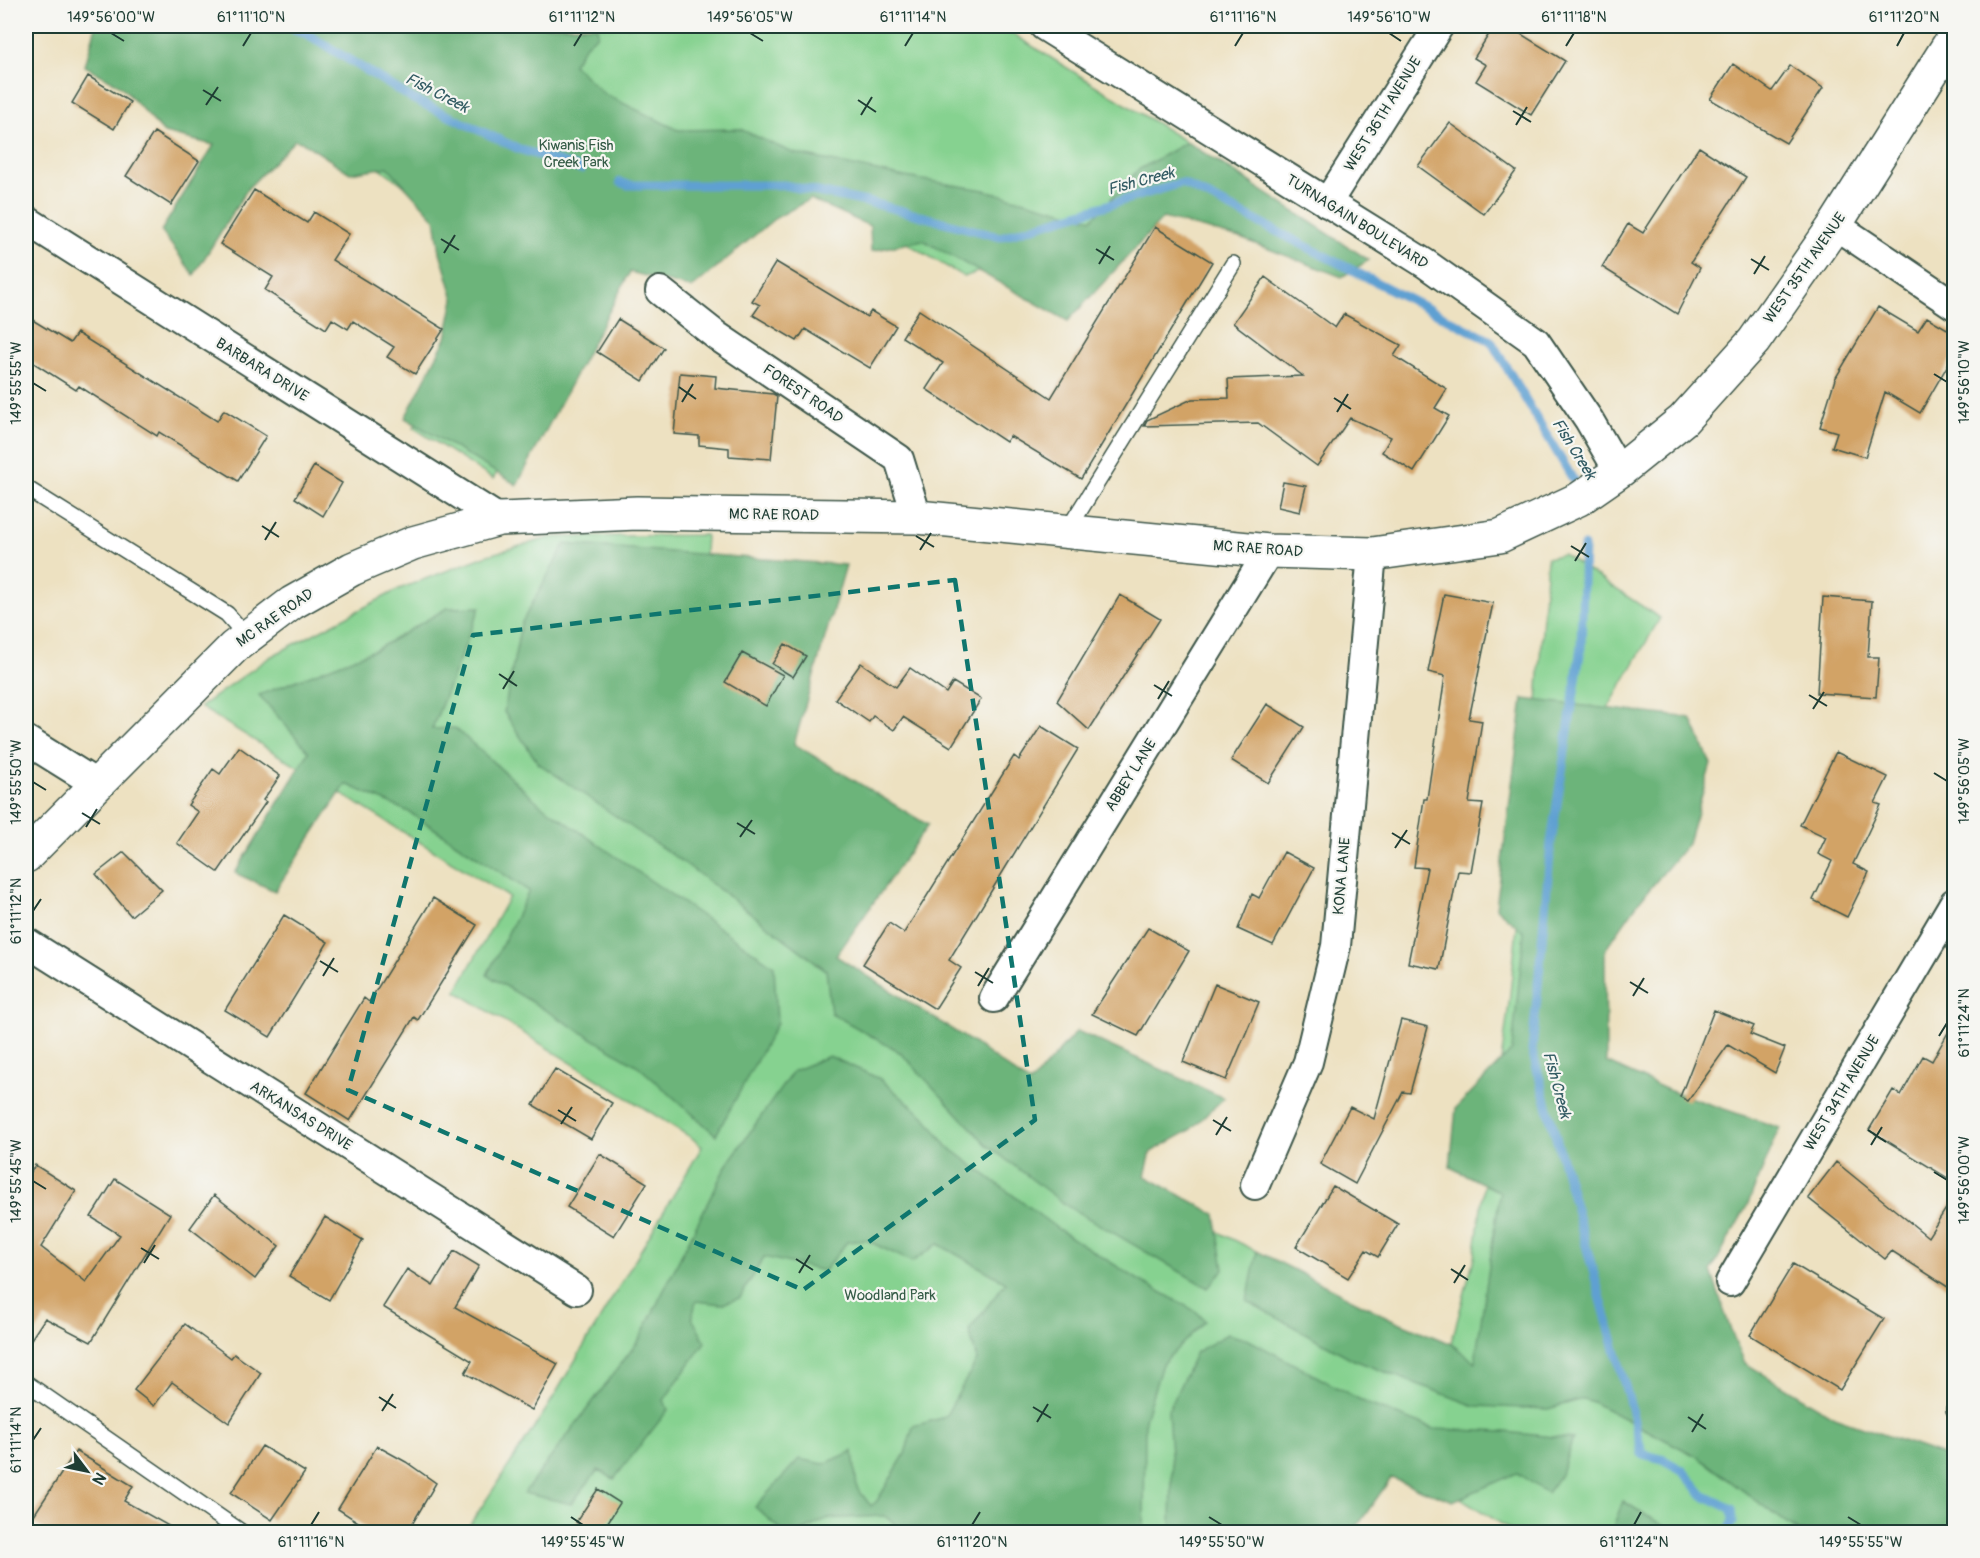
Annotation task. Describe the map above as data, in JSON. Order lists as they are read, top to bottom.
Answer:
{
  "streets": {
    "street": [
      "WEST 36TH AVENUE",
      "TURNAGAIN BOULEVARD",
      "WEST 35TH AVENUE",
      "BARBARA DRIVE",
      "FOREST ROAD",
      "MC RAE ROAD",
      "ABBEY LANE",
      "KONA LANE",
      "WEST 34TH AVENUE",
      "ARKANSAS DRIVE"
    ]
  },
  "crossings": [
    ["WEST 36TH AVENUE", "TURNAGAIN BOULEVARD"],
    ["TURNAGAIN BOULEVARD", "WEST 35TH AVENUE"],
    ["TURNAGAIN BOULEVARD", "MC RAE ROAD"],
    ["WEST 35TH AVENUE", "MC RAE ROAD"],
    ["BARBARA DRIVE", "MC RAE ROAD"],
    ["FOREST ROAD", "MC RAE ROAD"],
    ["MC RAE ROAD", "ABBEY LANE"],
    ["MC RAE ROAD", "KONA LANE"]
  ],
  "water": ["Fish Creek"],
  "parks": ["Kiwanis Fish Creek Park", "Woodland Park"],
  "north": "bottom right",
  "coordinates": [
    "149°56'00\"W",
    "61°11'10\"N",
    "61°11'12\"N",
    "149°56'05\"W",
    "61°11'14\"N",
    "61°11'16\"N",
    "149°56'10\"W",
    "61°11'18\"N",
    "61°11'20\"N",
    "149°55'55\"W",
    "149°55'50\"W",
    "61°11'24\"N",
    "149°55'45\"W"
  ]
}
